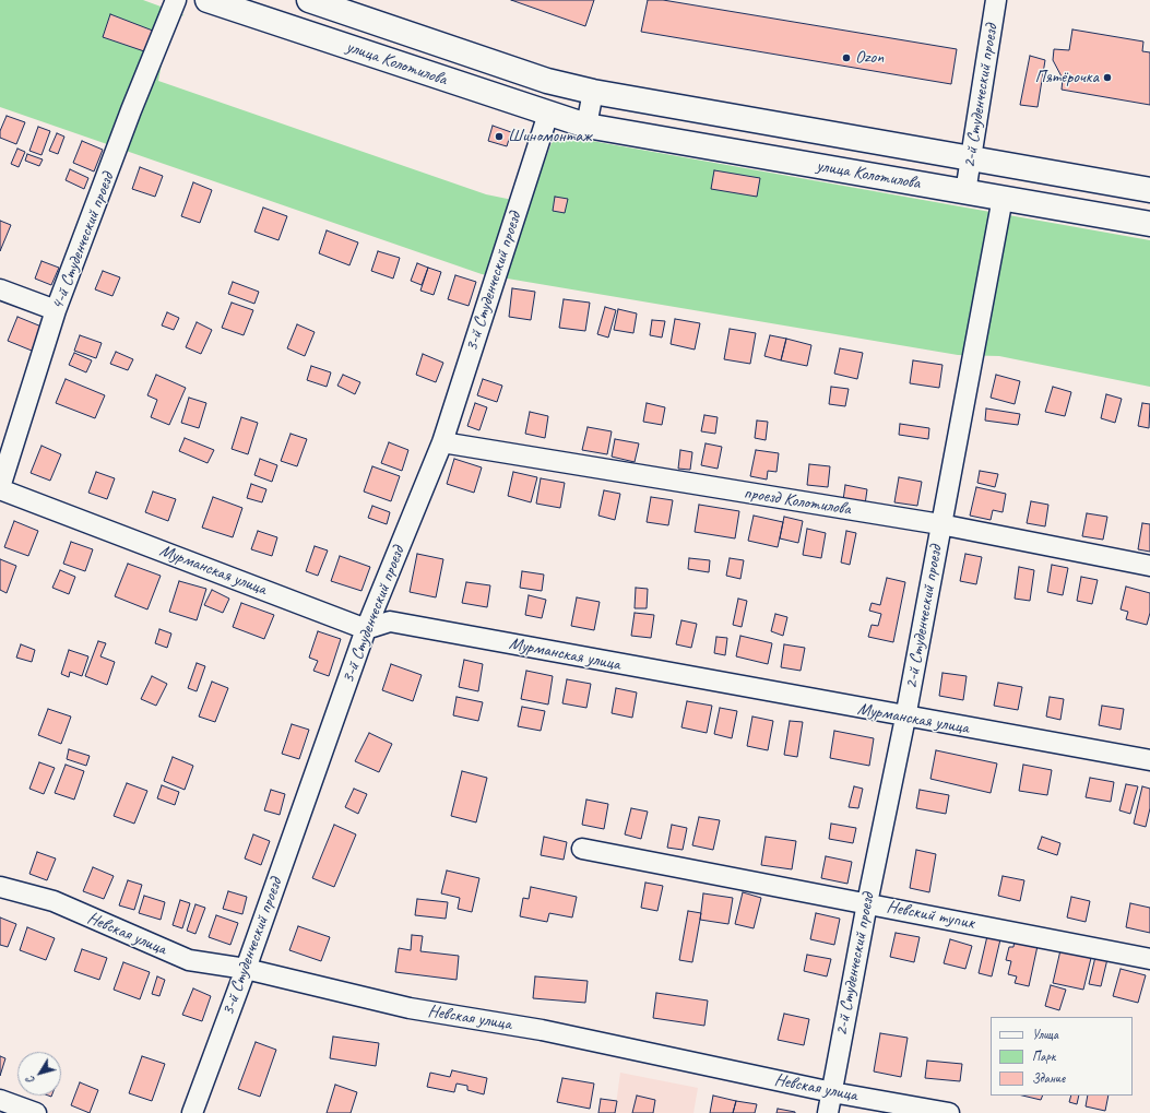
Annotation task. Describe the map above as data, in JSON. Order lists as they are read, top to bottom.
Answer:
{
  "streets": {
    "main road": ["улица Колотилова"],
    "street": [
      "2-й Студенческий проезд",
      "4-й Студенческий проезд",
      "3-й Студенческий проезд",
      "проезд Колотилова",
      "Мурманская улица",
      "Невский тупик",
      "Невская улица"
    ]
  },
  "crossings": [
    ["улица Колотилова", "2-й Студенческий проезд"],
    ["улица Колотилова", "3-й Студенческий проезд"],
    ["2-й Студенческий проезд", "проезд Колотилова"],
    ["2-й Студенческий проезд", "Мурманская улица"],
    ["2-й Студенческий проезд", "Невский тупик"],
    ["2-й Студенческий проезд", "Невская улица"],
    ["4-й Студенческий проезд", "Мурманская улица"],
    ["3-й Студенческий проезд", "проезд Колотилова"],
    ["3-й Студенческий проезд", "Мурманская улица"],
    ["3-й Студенческий проезд", "Невская улица"]
  ],
  "places": ["Ozon", "Пятёрочка", "Шиномонтаж"],
  "legend": ["Улица", "Парк", "Здание"],
  "north": "bottom left"
}
